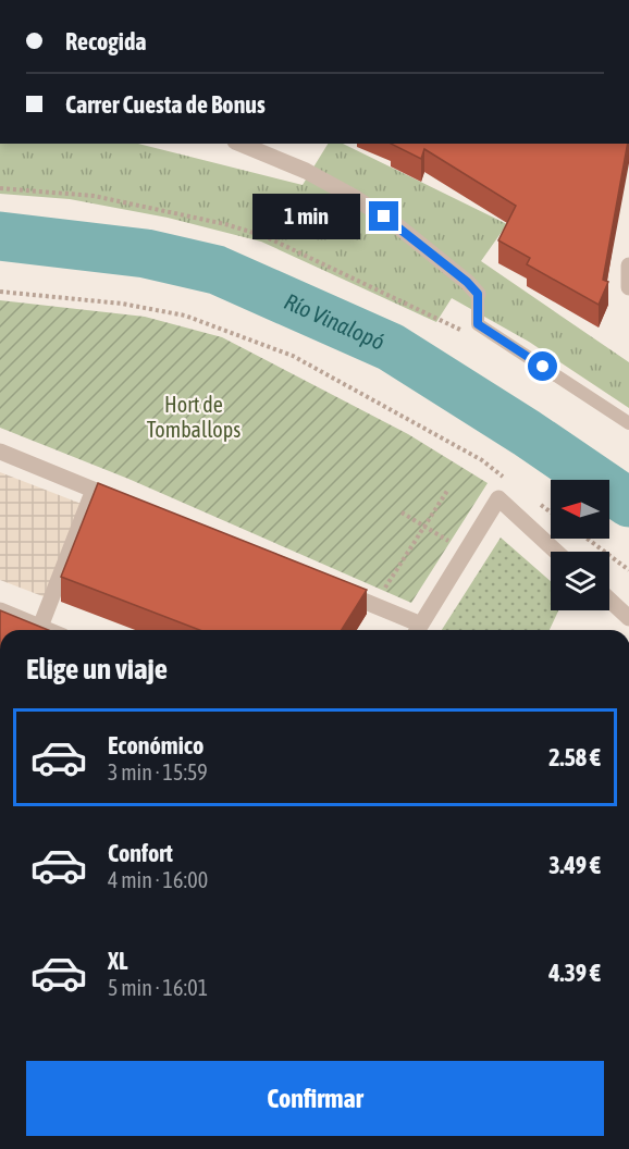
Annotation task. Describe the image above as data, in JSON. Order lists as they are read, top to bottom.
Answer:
{
  "water": ["Río Vinalopó"],
  "parks": ["Hort de Tomballops"],
  "north": "left",
  "page": {
    "banner": ["Recogida", "Carrer Cuesta de Bonus"],
    "bubble": "1 min",
    "heading": "Elige un viaje",
    "list": [
      {
        "name": "Económico",
        "note": "3 min · 15:59",
        "value": "2.58 €"
      },
      {
        "name": "Confort",
        "note": "4 min · 16:00",
        "value": "3.49 €"
      },
      {
        "name": "XL",
        "note": "5 min · 16:01",
        "value": "4.39 €"
      }
    ],
    "buttons": "Confirmar"
  }
}
